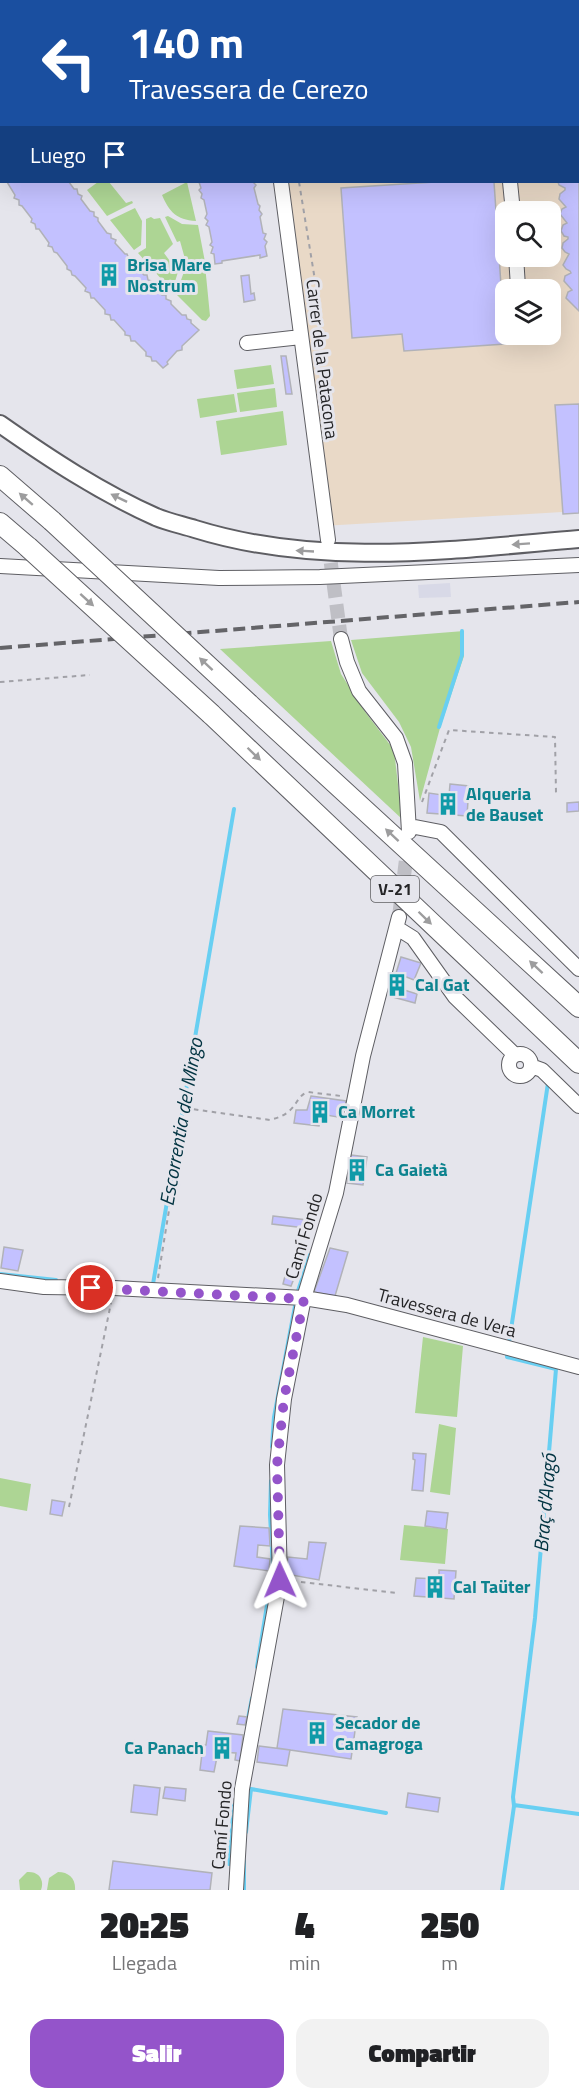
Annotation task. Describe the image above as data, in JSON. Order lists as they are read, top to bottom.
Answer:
{
  "streets": {
    "highway": ["V-21"],
    "street": ["Carrer de la Patacona", "Camí Fondo", "Travessera de Vera"]
  },
  "crossings": [
    ["Camí Fondo", "Travessera de Vera"]
  ],
  "water": ["Escorrentia del Mingo", "Braç d'Aragó"],
  "places": {
    "building": [
      "Brisa Mare Nostrum",
      "Alqueria de Bauset",
      "Cal Gat",
      "Ca Morret",
      "Ca Gaietà",
      "Cal Taüter",
      "Secador de Camagroga",
      "Ca Panach"
    ]
  },
  "page": {
    "turn": ["140 m", "Travessera de Cerezo"],
    "then": "Luego",
    "eta": [
      "20:25",
      "Llegada",
      "4",
      "min",
      "250",
      "m"
    ],
    "buttons": ["Salir", "Compartir"]
  }
}
